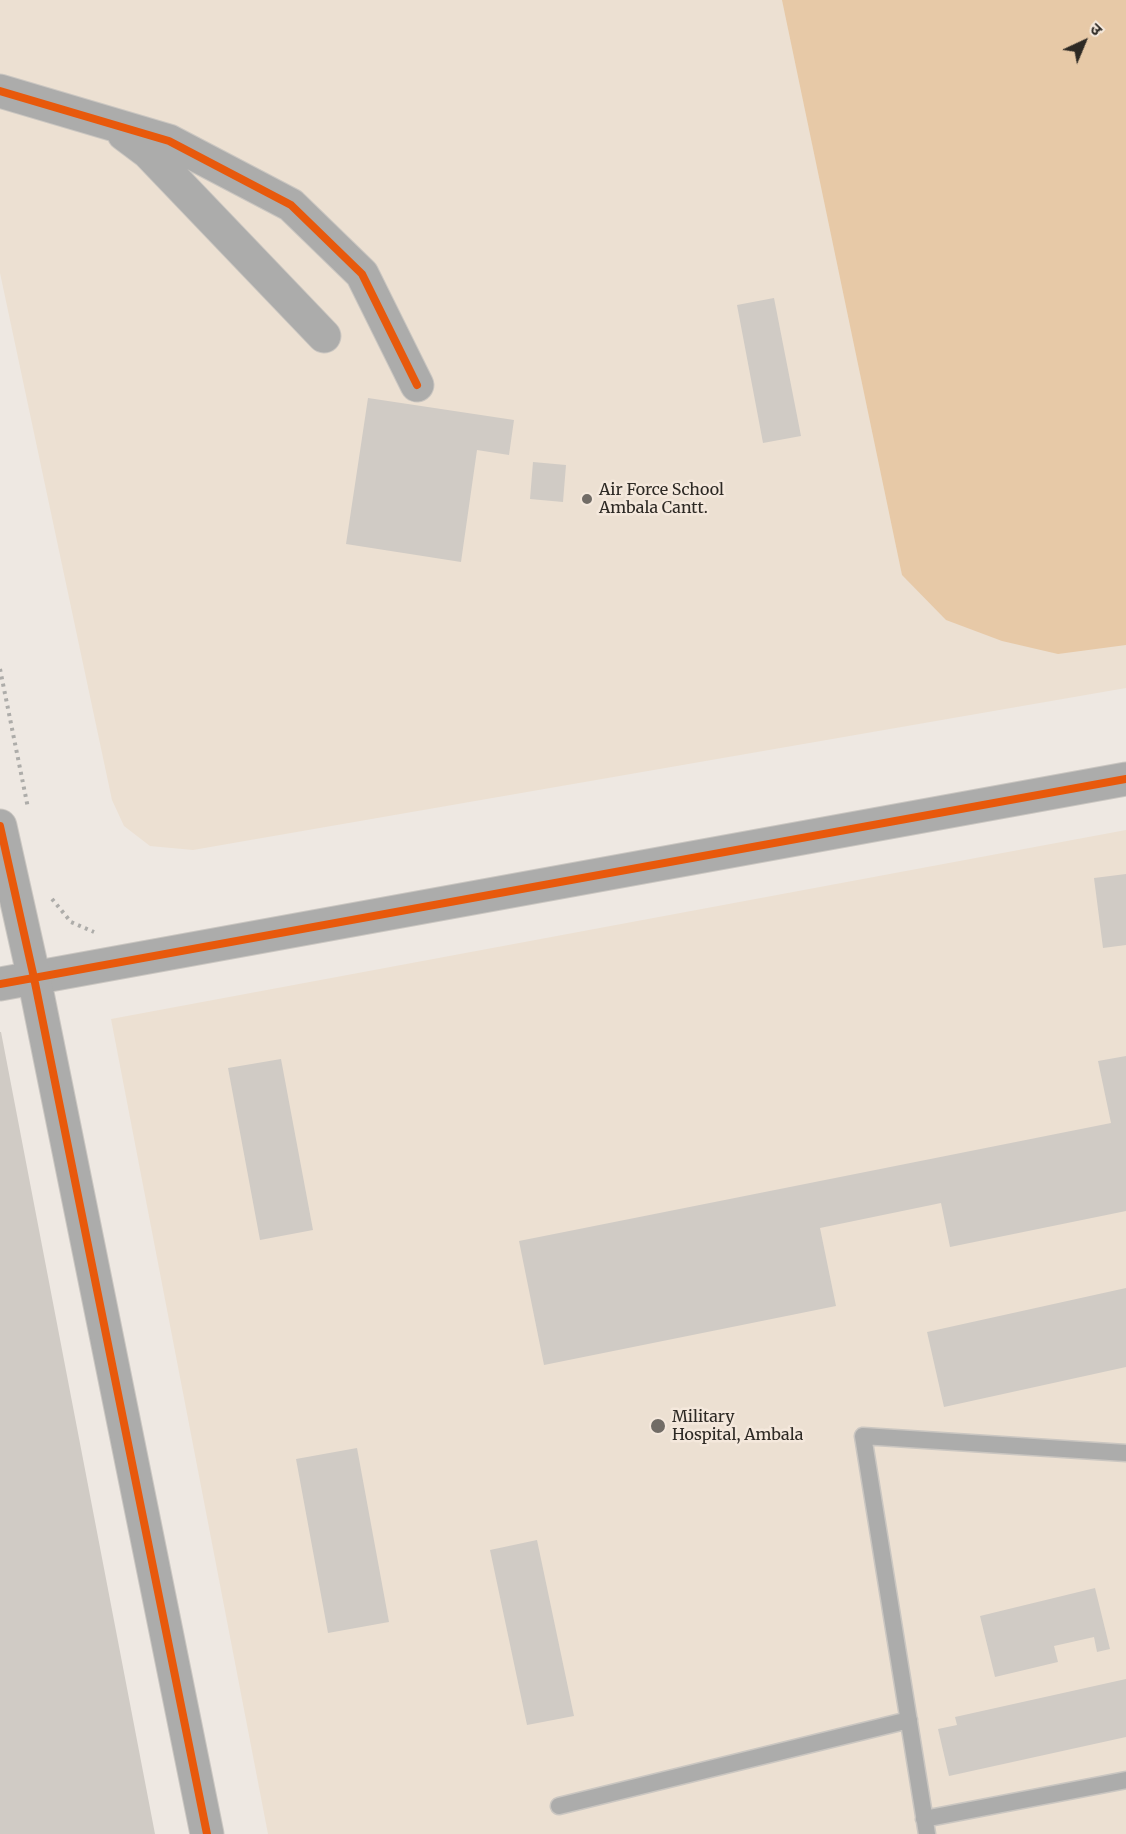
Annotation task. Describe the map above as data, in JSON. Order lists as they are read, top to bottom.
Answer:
{
  "places": ["Air Force School Ambala Cantt.", "Military Hospital, Ambala"],
  "north": "top right"
}
